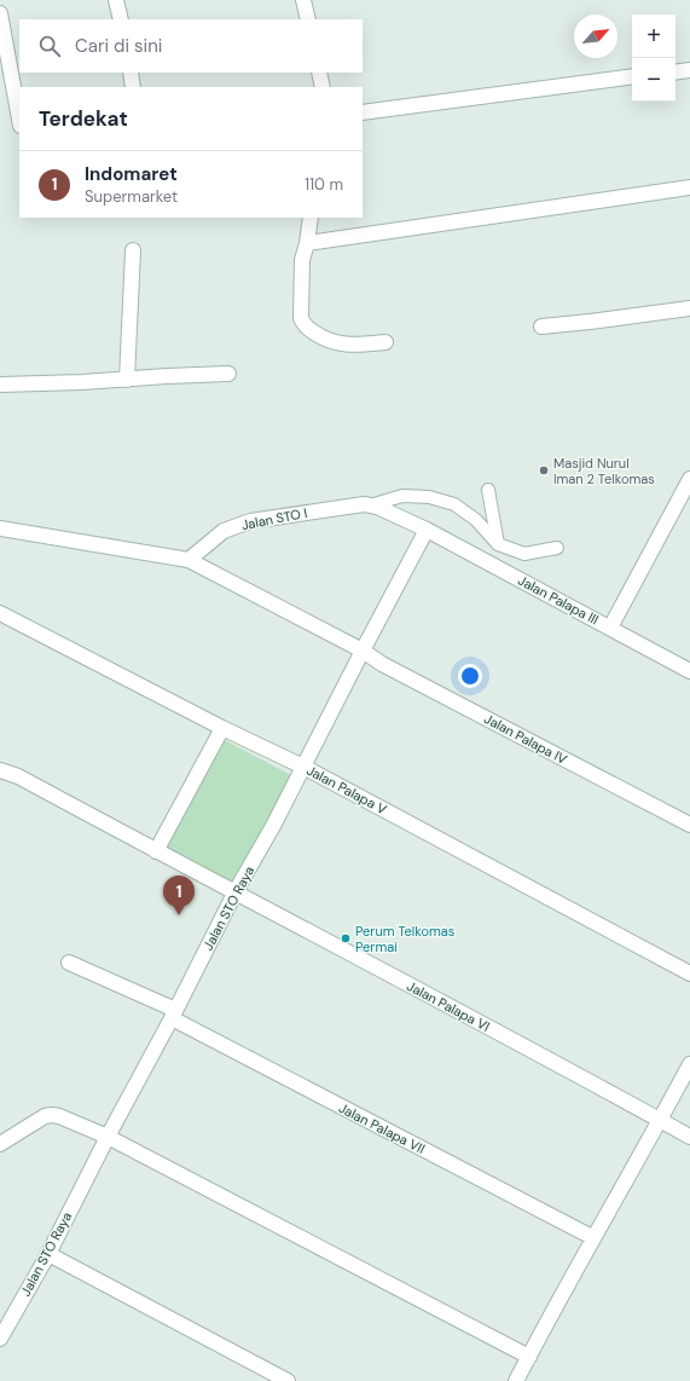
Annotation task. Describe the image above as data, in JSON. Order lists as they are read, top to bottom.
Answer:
{
  "streets": {
    "street": [
      "Jalan STO I",
      "Jalan Palapa III",
      "Jalan Palapa IV",
      "Jalan Palapa V",
      "Jalan STO Raya",
      "Jalan Palapa VI",
      "Jalan Palapa VII"
    ]
  },
  "crossings": [
    ["Jalan STO I", "Jalan Palapa IV"],
    ["Jalan Palapa III", "Jalan STO Raya"],
    ["Jalan Palapa IV", "Jalan STO Raya"],
    ["Jalan Palapa V", "Jalan STO Raya"],
    ["Jalan STO Raya", "Jalan Palapa VI"],
    ["Jalan STO Raya", "Jalan Palapa VII"]
  ],
  "places": ["Masjid Nurul Iman 2 Telkomas", "Perum Telkomas Permai"],
  "north": "top right",
  "page": {
    "map_buttons": ["+", "−"],
    "search": "Cari di sini",
    "heading": "Terdekat",
    "list": [
      {
        "mark": "1",
        "name": "Indomaret",
        "note": "Supermarket",
        "value": "110 m"
      }
    ],
    "pins": "1"
  }
}
